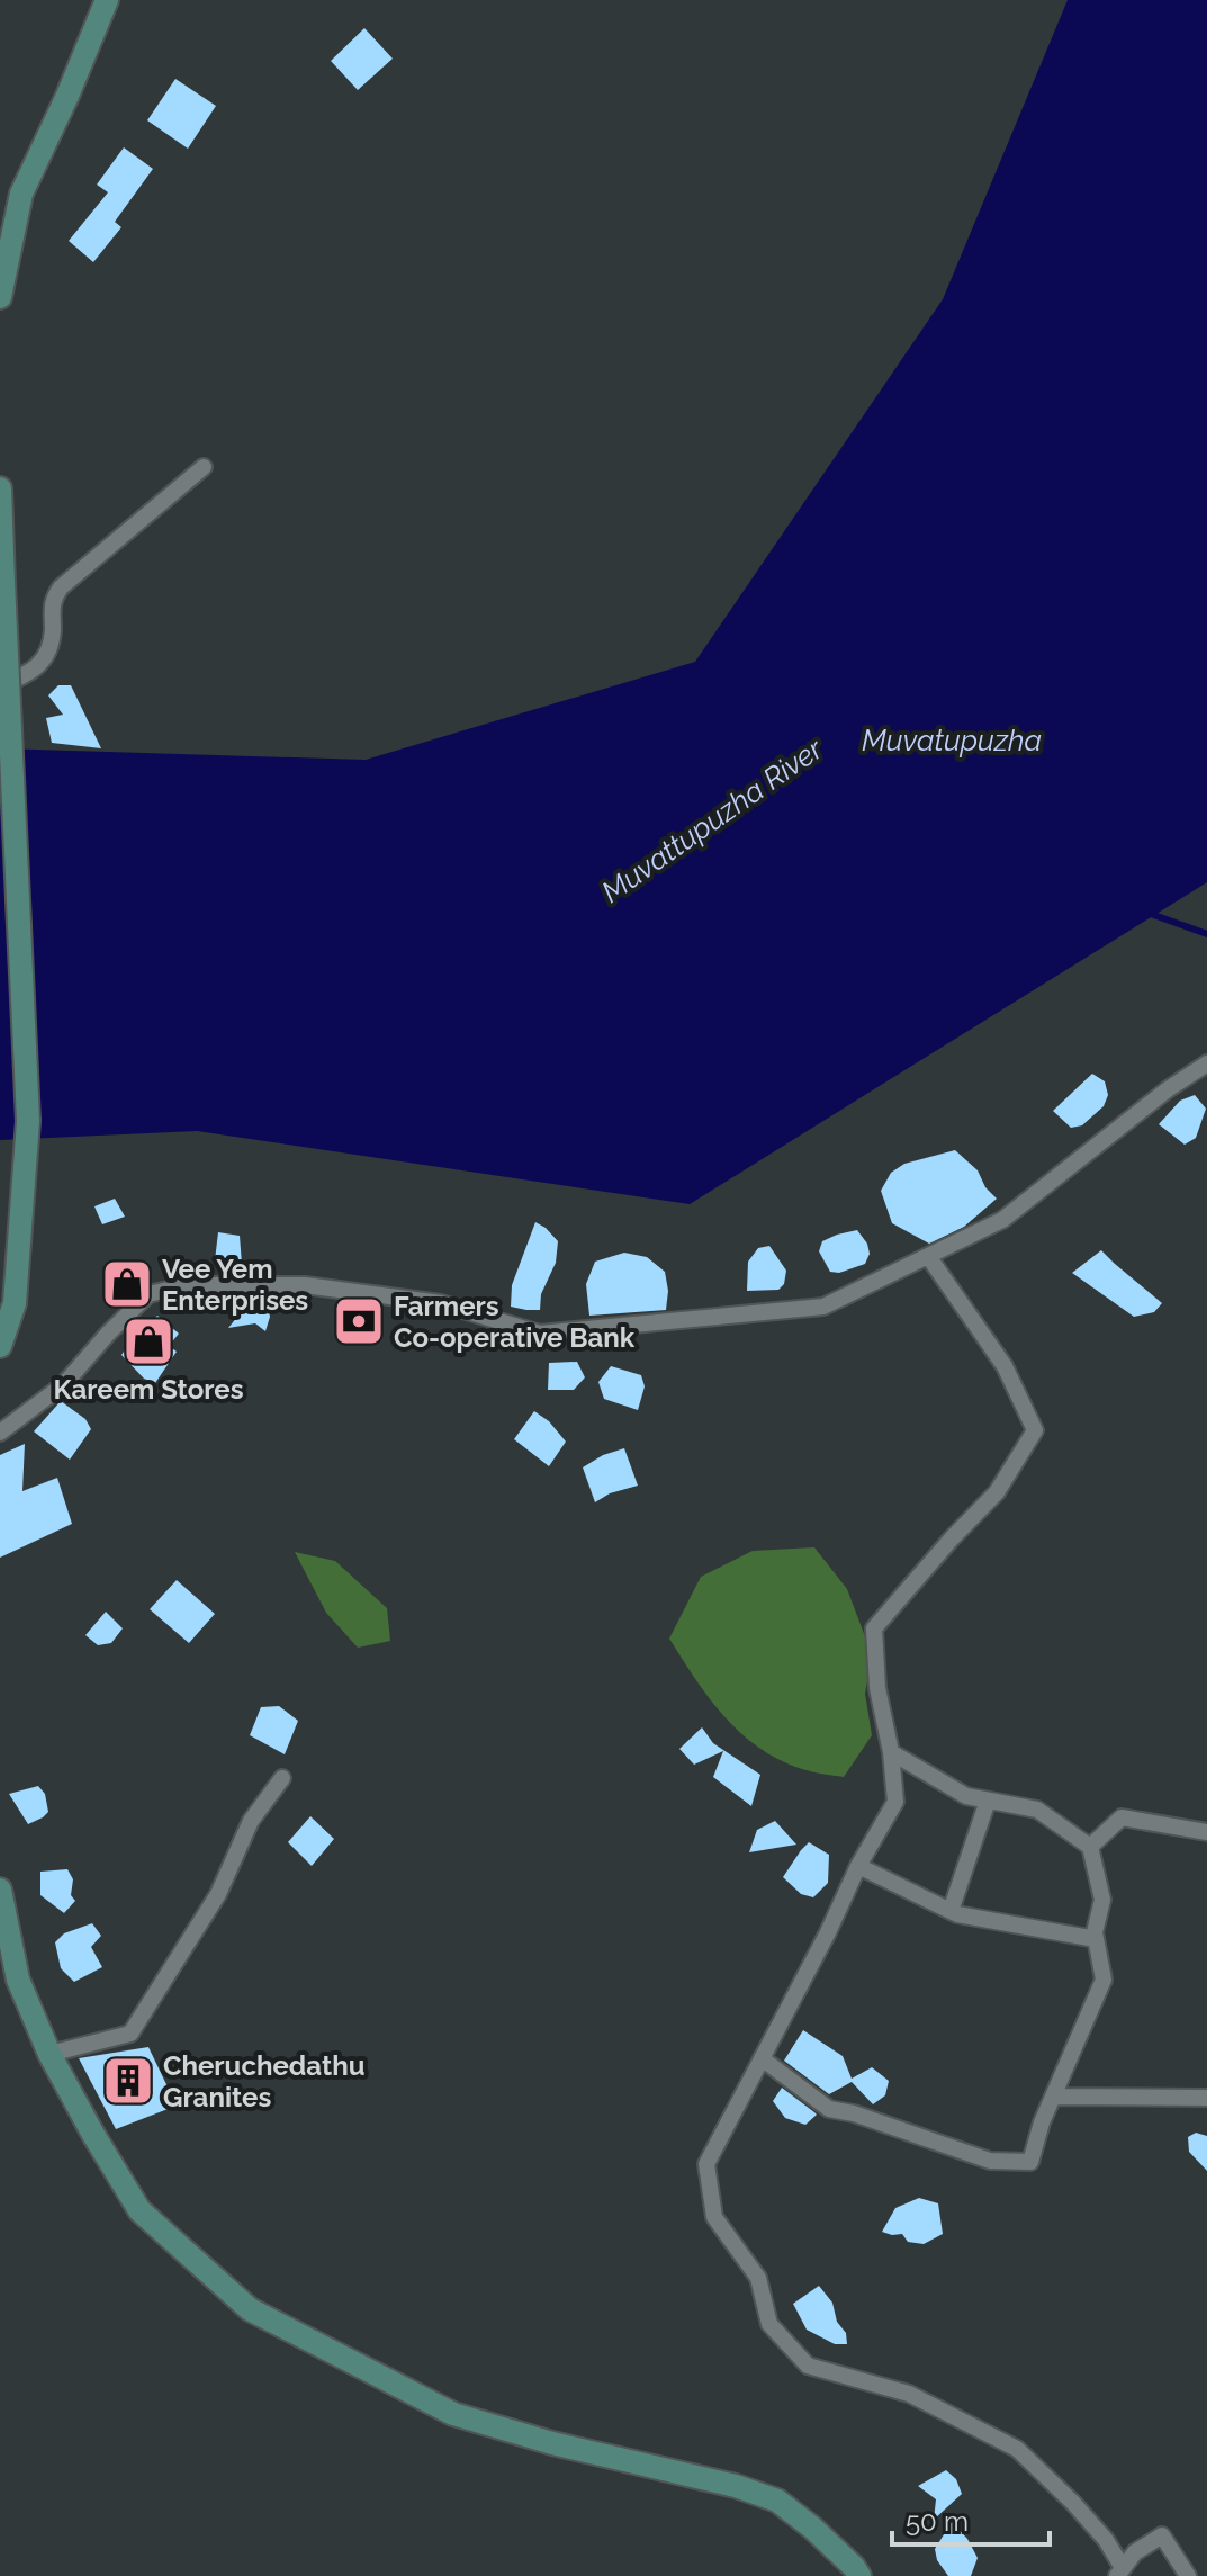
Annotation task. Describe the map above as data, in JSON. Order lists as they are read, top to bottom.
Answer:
{
  "water": ["Muvatupuzha", "Muvattupuzha River"],
  "places": {
    "shop": ["Vee Yem Enterprises", "Kareem Stores"],
    "bank": ["Farmers Co-operative Bank"],
    "building": ["Cheruchedathu Granites"]
  },
  "scale_bar": "50 m"
}
